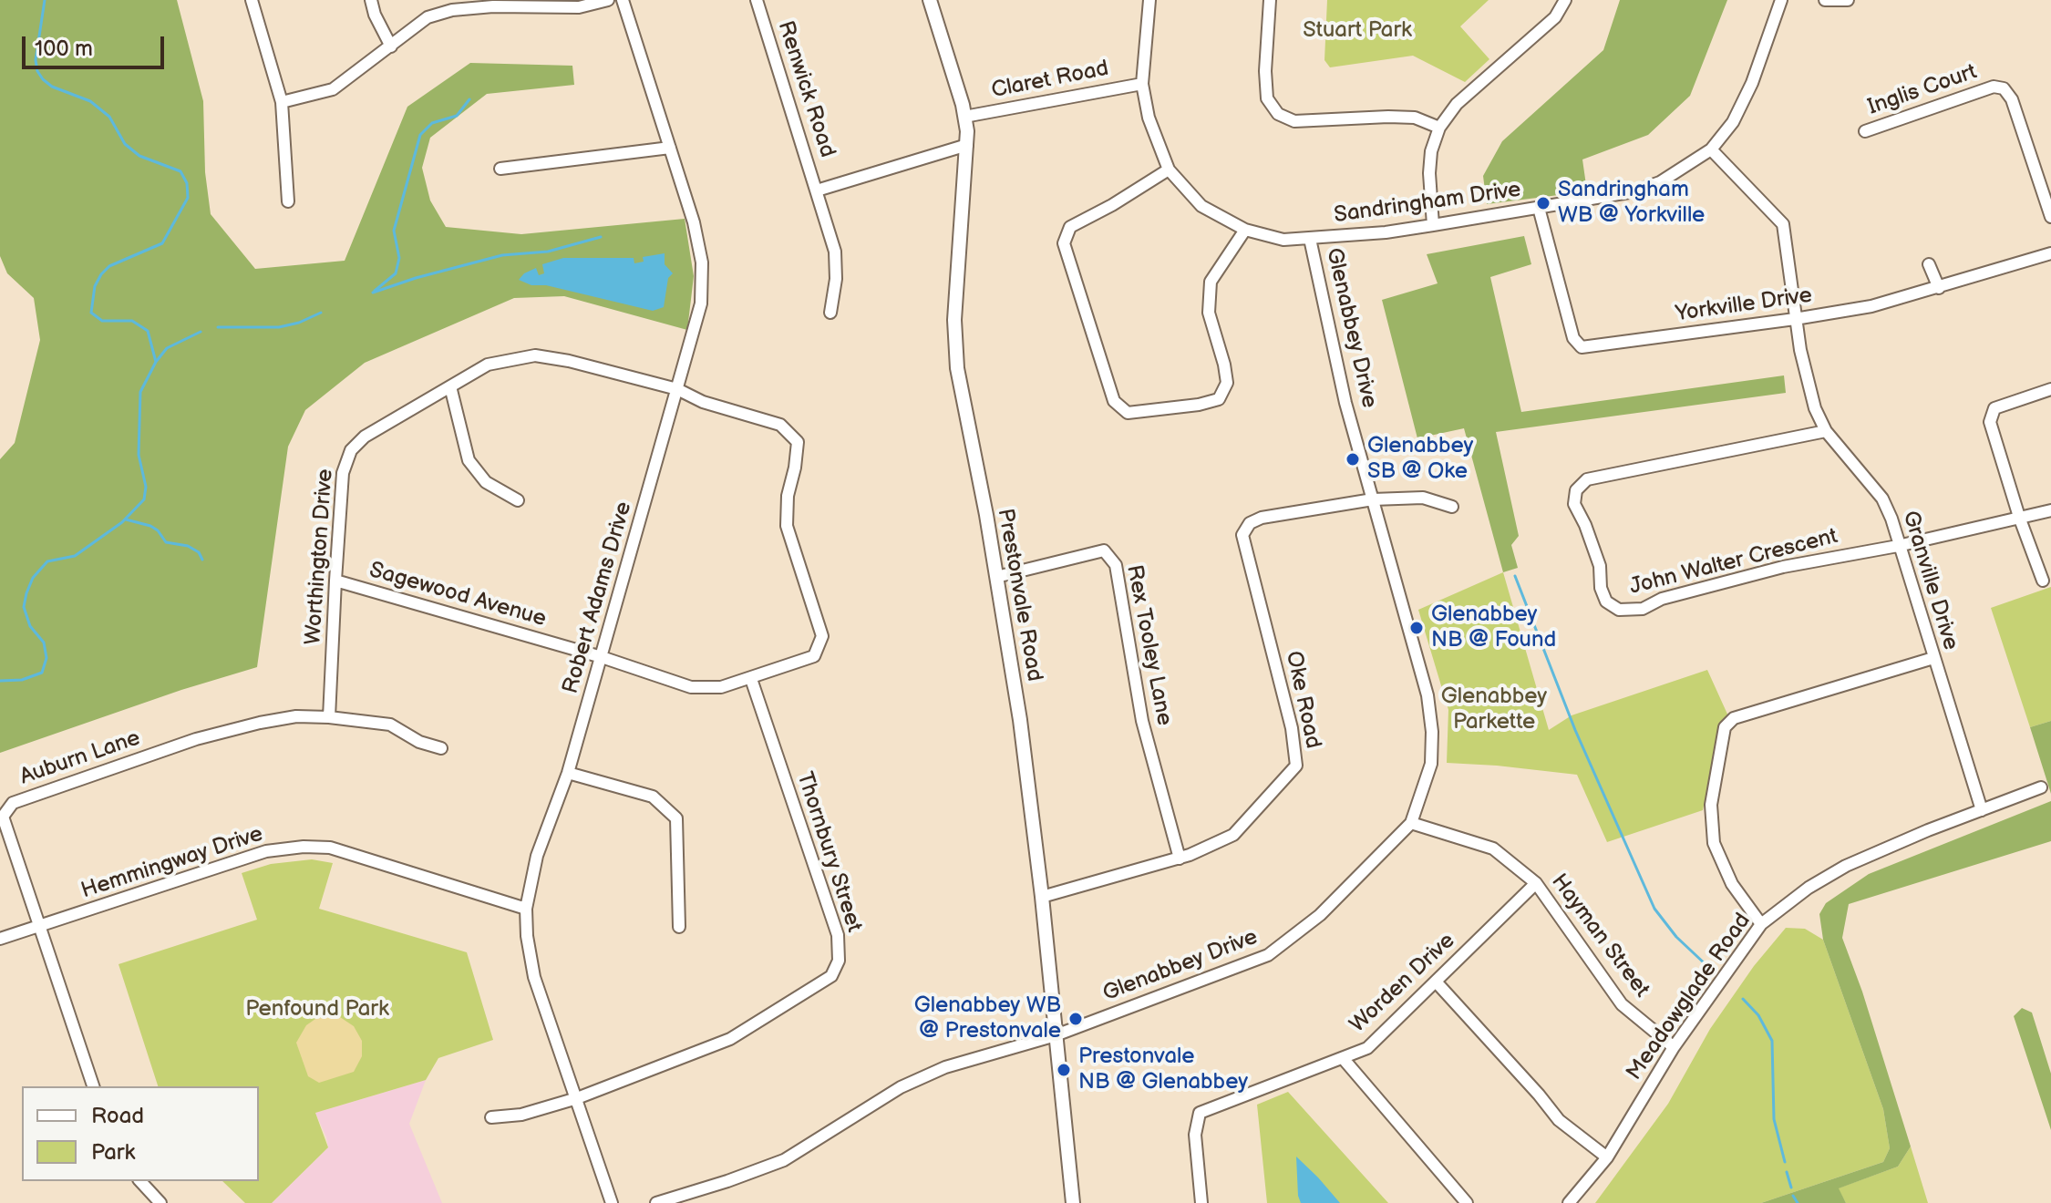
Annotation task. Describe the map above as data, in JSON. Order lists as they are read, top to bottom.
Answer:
{
  "streets": {
    "street": [
      "Claret Road",
      "Renwick Road",
      "Inglis Court",
      "Sandringham Drive",
      "Yorkville Drive",
      "Glenabbey Drive",
      "Worthington Drive",
      "John Walter Crescent",
      "Granville Drive",
      "Sagewood Avenue",
      "Prestonvale Road",
      "Robert Adams Drive",
      "Rex Tooley Lane",
      "Oke Road",
      "Auburn Lane",
      "Thornbury Street",
      "Hemmingway Drive",
      "Hayman Street",
      "Worden Drive",
      "Meadowglade Road"
    ]
  },
  "crossings": [
    ["Claret Road", "Sandringham Drive"],
    ["Claret Road", "Prestonvale Road"],
    ["Sandringham Drive", "Yorkville Drive"],
    ["Sandringham Drive", "Glenabbey Drive"],
    ["Sandringham Drive", "Granville Drive"],
    ["Yorkville Drive", "Granville Drive"],
    ["Glenabbey Drive", "Prestonvale Road"],
    ["Glenabbey Drive", "Oke Road"],
    ["Glenabbey Drive", "Hayman Street"],
    ["Worthington Drive", "Sagewood Avenue"],
    ["Worthington Drive", "Robert Adams Drive"],
    ["Worthington Drive", "Auburn Lane"],
    ["John Walter Crescent", "Granville Drive"],
    ["Granville Drive", "Meadowglade Road"],
    ["Sagewood Avenue", "Robert Adams Drive"],
    ["Sagewood Avenue", "Thornbury Street"],
    ["Prestonvale Road", "Rex Tooley Lane"],
    ["Prestonvale Road", "Oke Road"],
    ["Robert Adams Drive", "Thornbury Street"],
    ["Robert Adams Drive", "Hemmingway Drive"],
    ["Rex Tooley Lane", "Oke Road"],
    ["Auburn Lane", "Hemmingway Drive"],
    ["Hayman Street", "Worden Drive"],
    ["Hayman Street", "Meadowglade Road"]
  ],
  "parks": ["Stuart Park", "Glenabbey Parkette", "Penfound Park"],
  "places": [
    "Sandringham WB @ Yorkville",
    "Glenabbey SB @ Oke",
    "Glenabbey NB @ Found",
    "Glenabbey WB @ Prestonvale",
    "Prestonvale NB @ Glenabbey"
  ],
  "legend": ["Road", "Park"],
  "scale_bar": "100 m"
}
